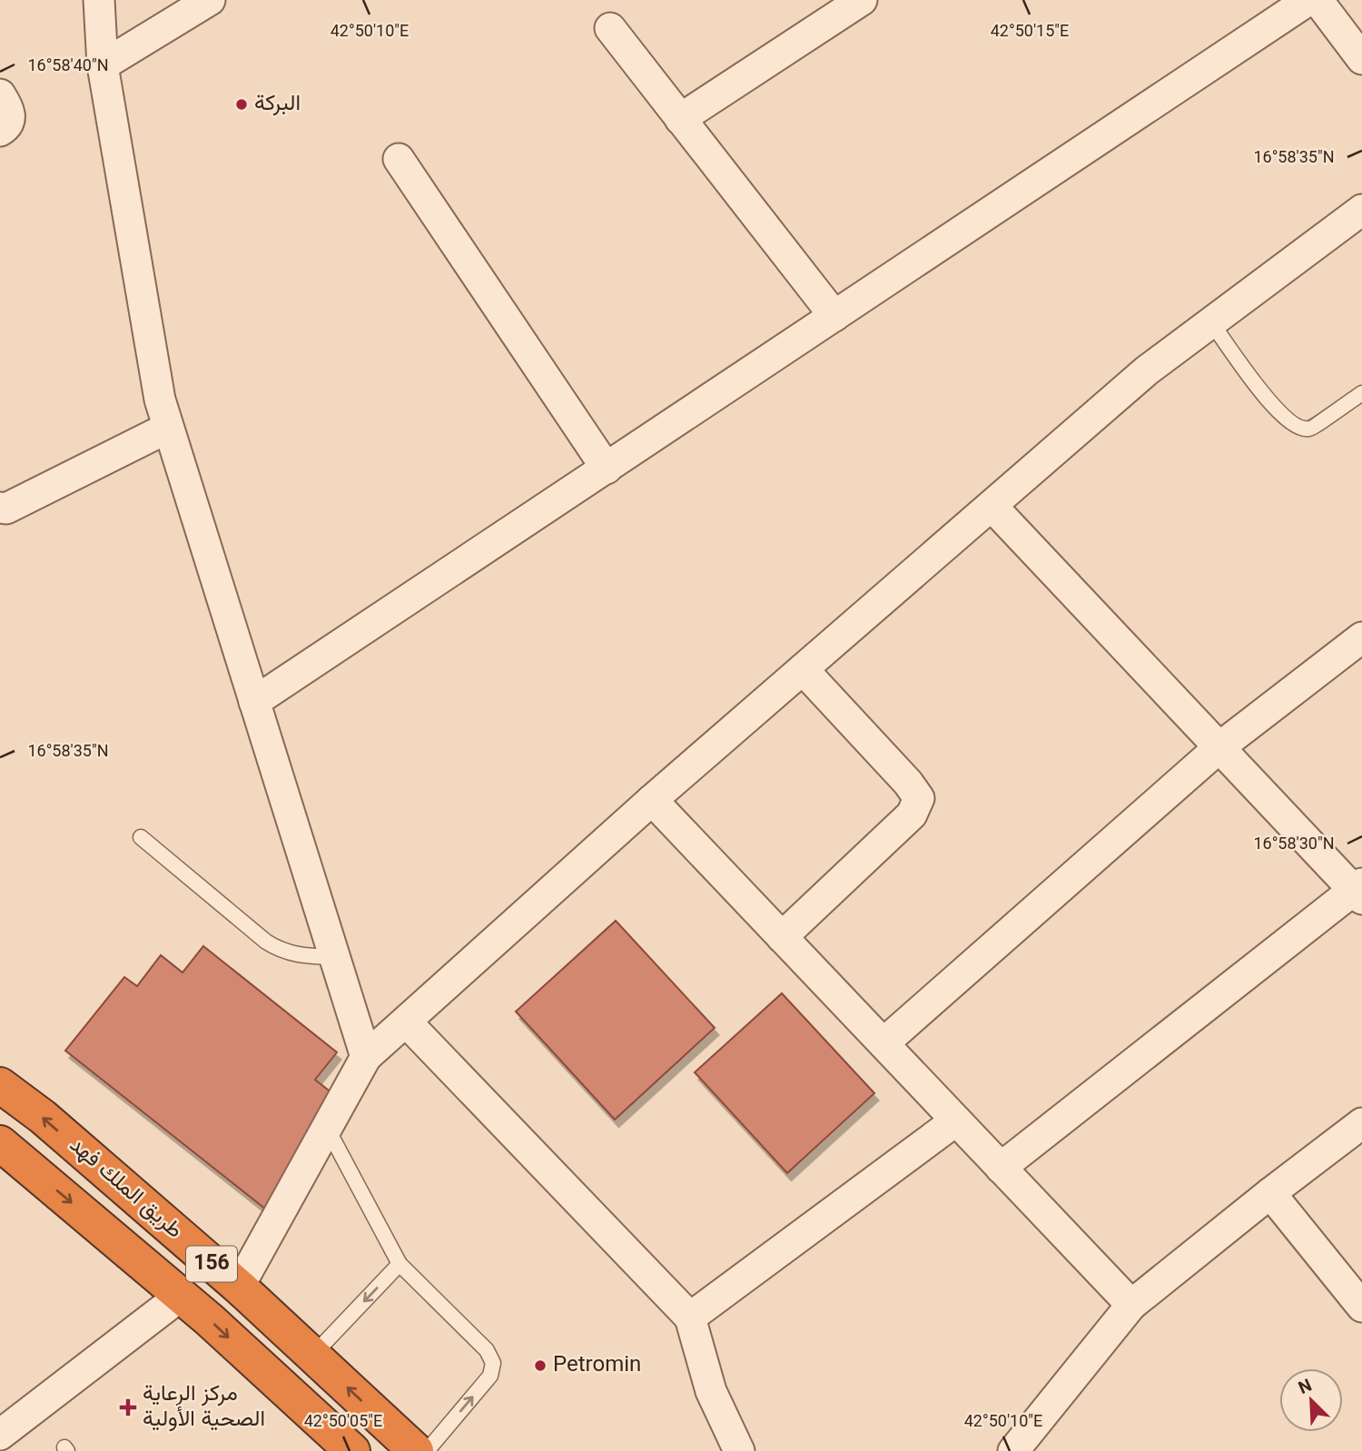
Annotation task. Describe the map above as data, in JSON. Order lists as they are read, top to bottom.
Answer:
{
  "streets": {
    "highway": ["طريق الملك فهد", "156"]
  },
  "places": {
    "other": ["البركة", "Petromin"],
    "health": ["مركز الرعاية الصحية الأولية"]
  },
  "north": "top left",
  "coordinates": [
    "42°50'10\"E",
    "42°50'15\"E",
    "16°58'40\"N",
    "16°58'35\"N",
    "16°58'30\"N",
    "42°50'05\"E"
  ]
}
